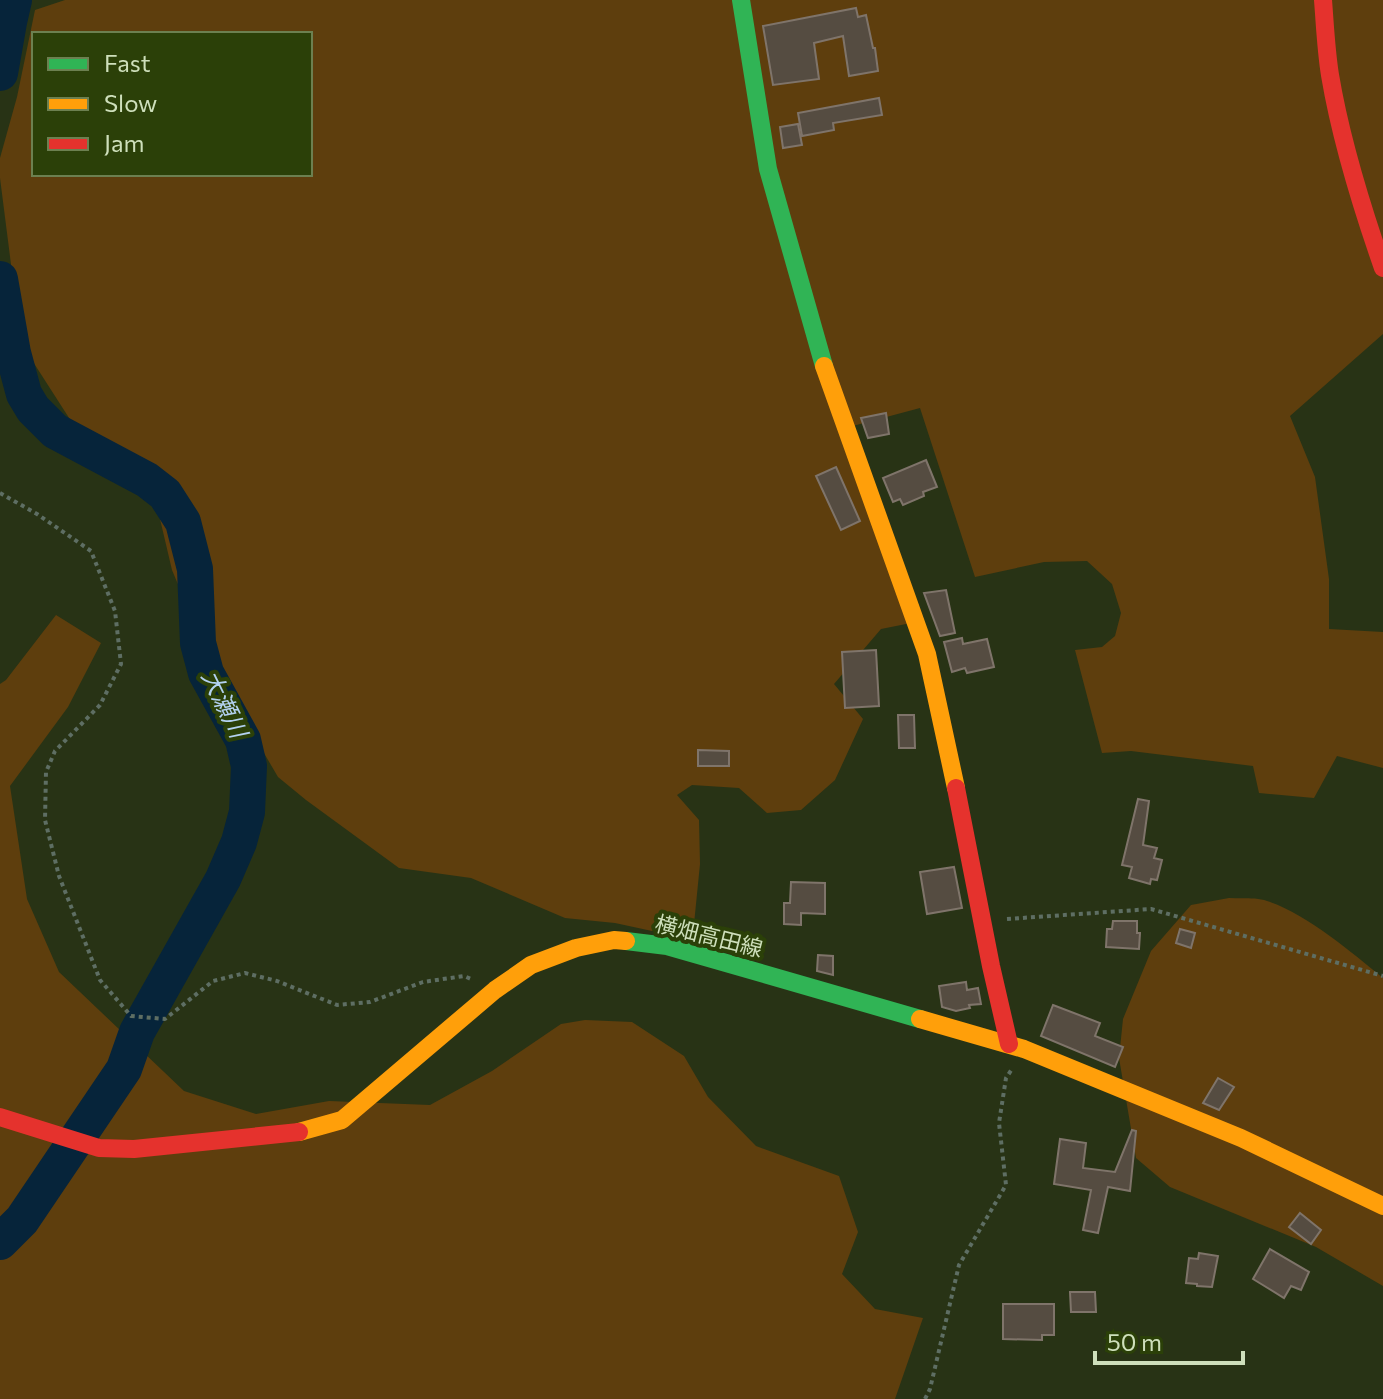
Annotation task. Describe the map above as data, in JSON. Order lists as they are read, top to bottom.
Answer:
{
  "streets": {
    "main road": ["横畑高田線"]
  },
  "water": ["大瀬川"],
  "legend": ["Fast", "Slow", "Jam"],
  "scale_bar": "50 m"
}
